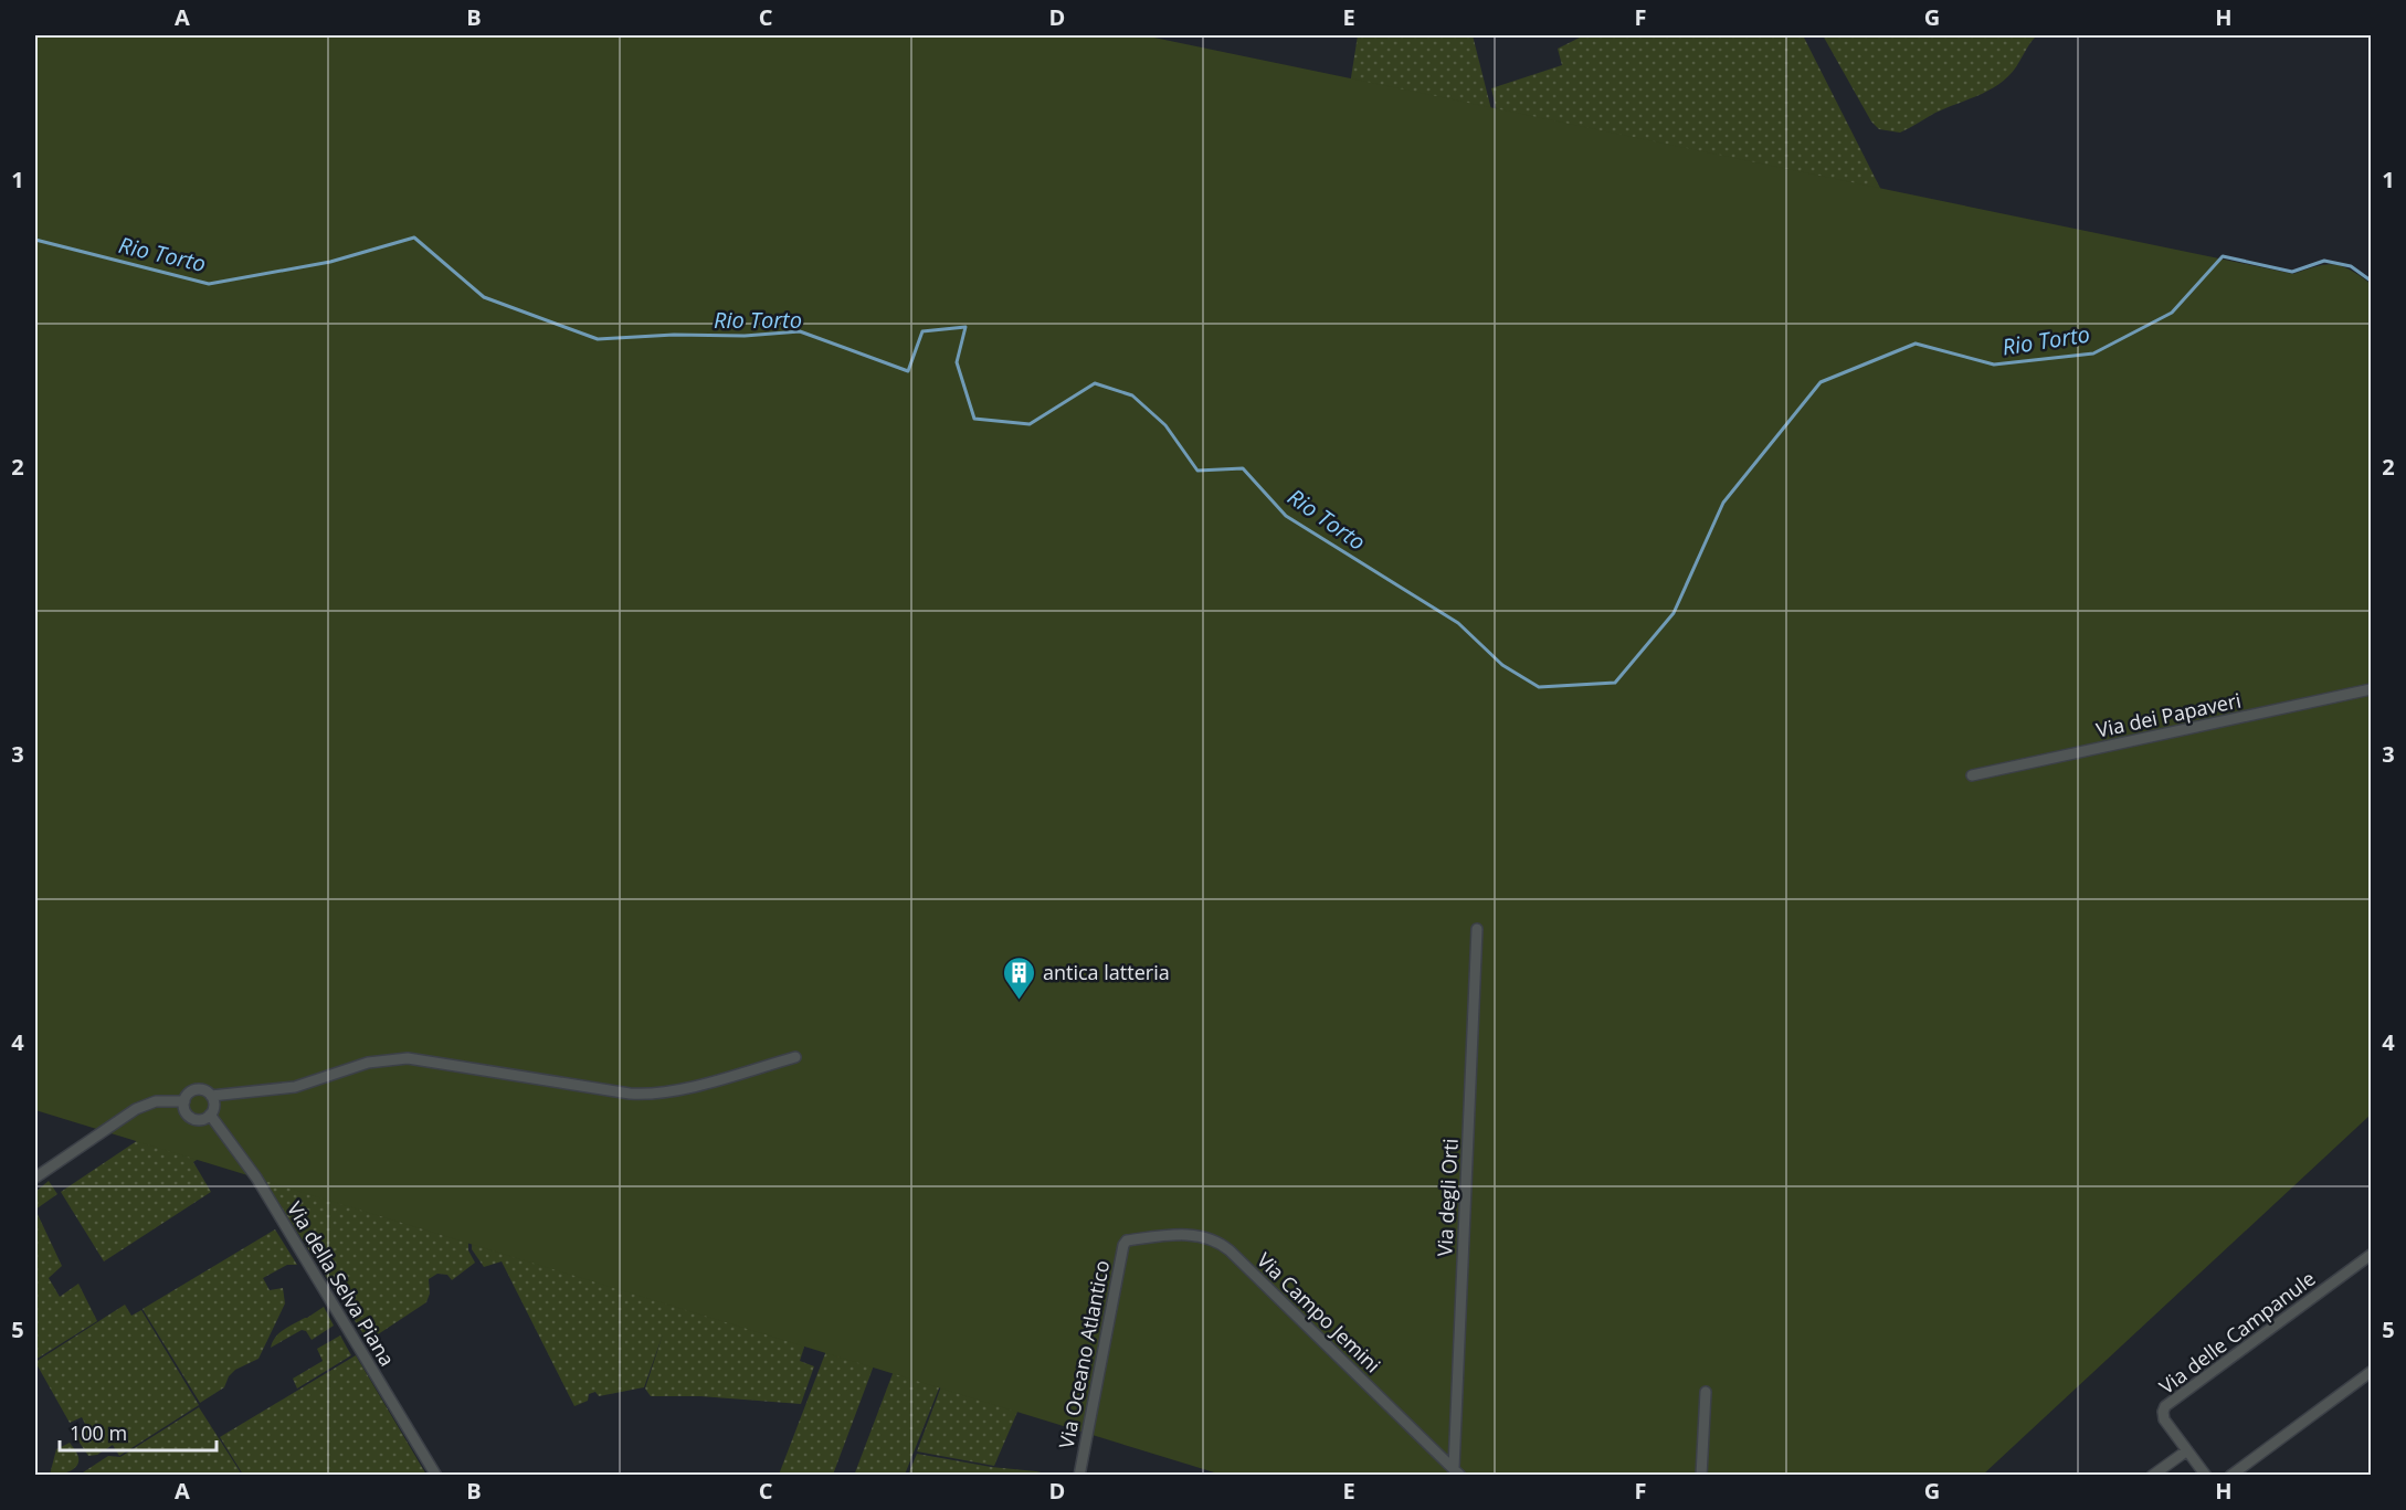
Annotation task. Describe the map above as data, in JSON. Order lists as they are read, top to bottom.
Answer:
{
  "streets": {
    "street": [
      "Via dei Papaveri",
      "Via degli Orti",
      "Via della Selva Piana",
      "Via Campo Jemini",
      "Via delle Campanule",
      "Via Oceano Atlantico"
    ]
  },
  "crossings": [
    ["Via degli Orti", "Via Campo Jemini"],
    ["Via Campo Jemini", "Via Oceano Atlantico"]
  ],
  "water": ["Rio Torto"],
  "places": {
    "building": ["antica latteria"]
  },
  "scale_bar": "100 m",
  "grid": {
    "columns": [
      "A",
      "B",
      "C",
      "D",
      "E",
      "F",
      "G",
      "H"
    ],
    "rows": [
      "1",
      "2",
      "3",
      "4",
      "5"
    ]
  }
}
